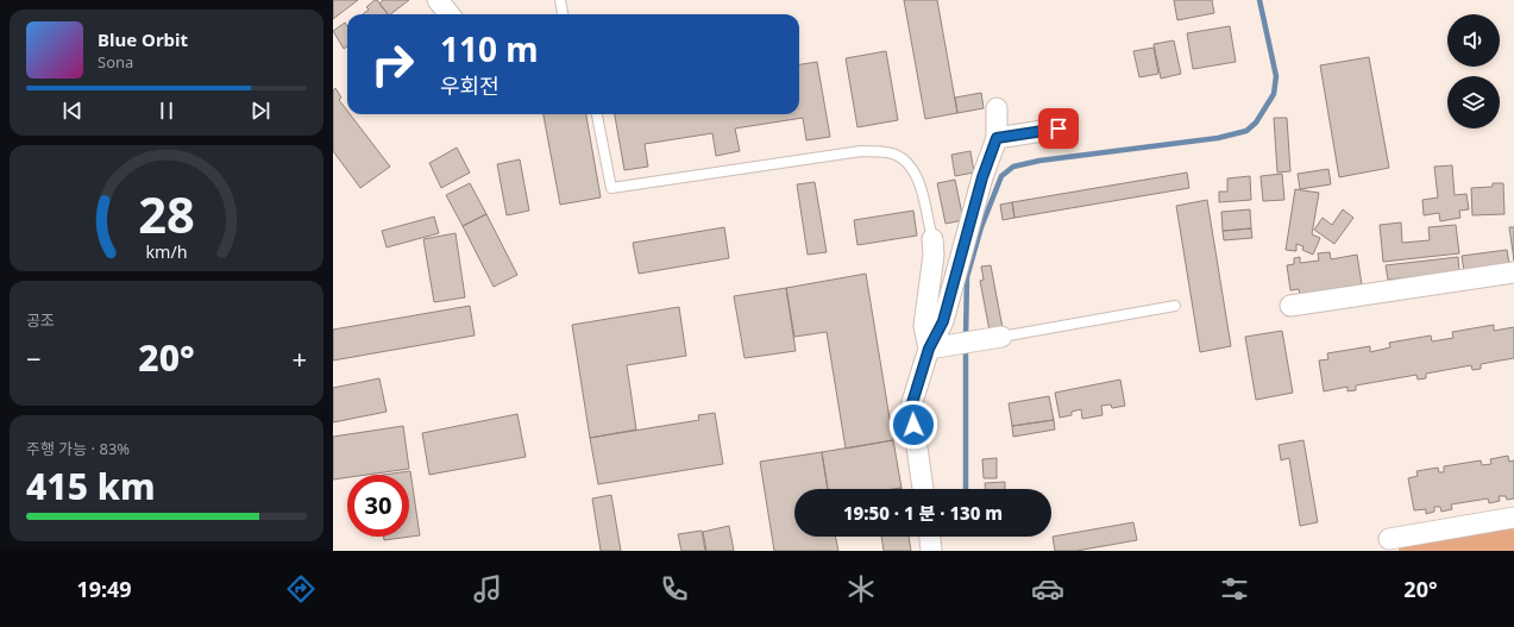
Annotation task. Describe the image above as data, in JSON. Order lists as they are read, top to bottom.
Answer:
{
  "page": {
    "turn": ["110 m", "우회전"],
    "song": ["Blue Orbit", "Sona"],
    "tile": [
      "공조",
      ["주행 가능 · 83%", "415 km"]
    ],
    "heat": ["−", "20°", "+"],
    "limit": "30",
    "trip": "19:50 · 1 분 · 130 m",
    "tabs": ["19:49", "20°"],
    "gauge": ["28", "km/h"]
  }
}
